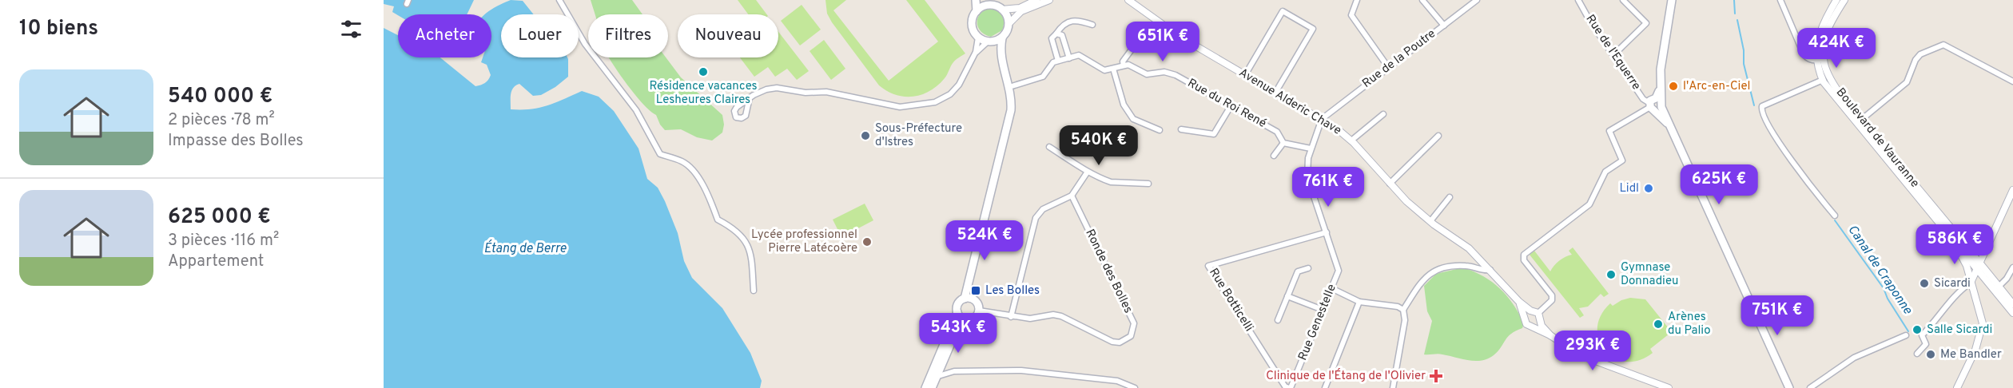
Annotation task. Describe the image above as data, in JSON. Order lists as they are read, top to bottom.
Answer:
{
  "streets": {
    "street": [
      "Rue de l'Equerre",
      "Rue de la Poutre",
      "Avenue Alderic Chave",
      "Rue du Roi René",
      "Boulevard de Vauranne",
      "Ronde des Bolles",
      "Rue Botticelli",
      "Rue Genestelle"
    ]
  },
  "crossings": [
    ["Rue de la Poutre", "Avenue Alderic Chave"],
    ["Rue de la Poutre", "Rue Genestelle"],
    ["Avenue Alderic Chave", "Rue Genestelle"],
    ["Rue Botticelli", "Rue Genestelle"]
  ],
  "water": ["Étang de Berre", "Canal de Craponne"],
  "places": {
    "other": [
      "Résidence vacances Lesheures Claires",
      "l'Arc-en-Ciel",
      "Sous-Préfecture d'Istres",
      "Lidl",
      "Lycée professionnel Pierre Latécoère",
      "Gymnase Donnadieu",
      "Sicardi",
      "Arènes du Palio",
      "Salle Sicardi",
      "Me Bandler"
    ],
    "transit": ["Les Bolles"],
    "health": ["Clinique de l'Étang de l'Olivier"]
  },
  "page": {
    "heading": "10 biens",
    "chip": [
      "Acheter",
      "Louer",
      "Filtres",
      "Nouveau"
    ],
    "price": [
      "651K €",
      "424K €",
      "540K €",
      "625K €",
      "761K €",
      "524K €",
      "586K €",
      "751K €",
      "543K €",
      "293K €"
    ],
    "list": [
      {
        "name": "540 000 €",
        "note": "2 pièces · 78 m² · Impasse des Bolles"
      },
      {
        "name": "625 000 €",
        "note": "3 pièces · 116 m² · Appartement"
      }
    ]
  }
}
